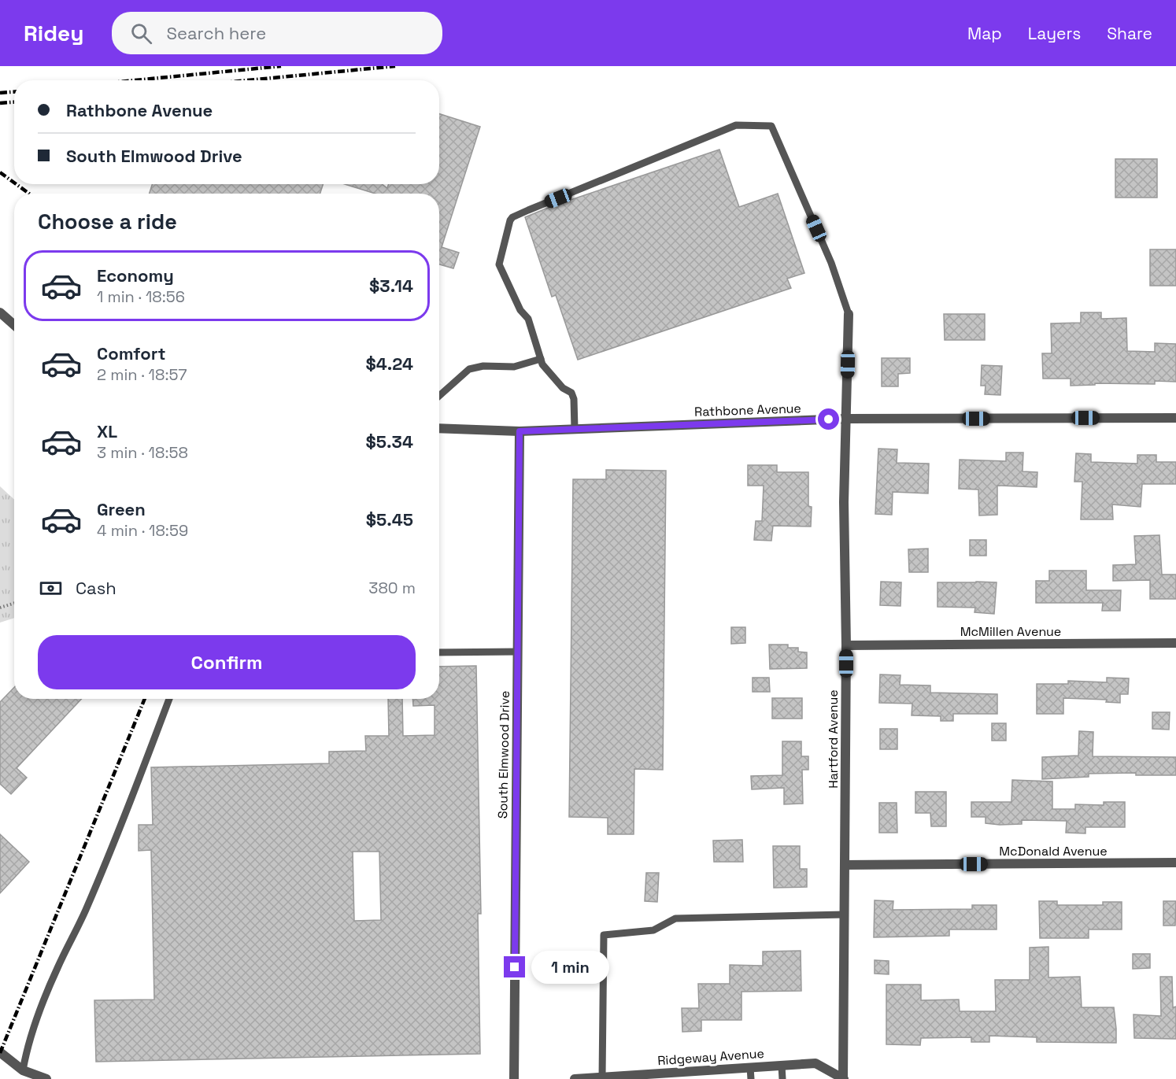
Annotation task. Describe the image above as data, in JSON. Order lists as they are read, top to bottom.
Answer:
{
  "streets": {
    "street": [
      "Rathbone Avenue",
      "McMillen Avenue",
      "Hartford Avenue",
      "South Elmwood Drive",
      "McDonald Avenue",
      "Ridgeway Avenue"
    ]
  },
  "crossings": [
    ["Rathbone Avenue", "Hartford Avenue"],
    ["Rathbone Avenue", "South Elmwood Drive"],
    ["McMillen Avenue", "Hartford Avenue"],
    ["Hartford Avenue", "McDonald Avenue"],
    ["Hartford Avenue", "Ridgeway Avenue"]
  ],
  "page": {
    "header": "Ridey",
    "search": "Search here",
    "nav": ["Map", "Layers", "Share"],
    "banner": ["Rathbone Avenue", "South Elmwood Drive"],
    "heading": "Choose a ride",
    "list": [
      {
        "name": "Economy",
        "note": "1 min · 18:56",
        "value": "$3.14"
      },
      {
        "name": "Comfort",
        "note": "2 min · 18:57",
        "value": "$4.24"
      },
      {
        "name": "XL",
        "note": "3 min · 18:58",
        "value": "$5.34"
      },
      {
        "name": "Green",
        "note": "4 min · 18:59",
        "value": "$5.45"
      }
    ],
    "pay": ["Cash", "380 m"],
    "buttons": "Confirm",
    "bubble": "1 min"
  }
}
